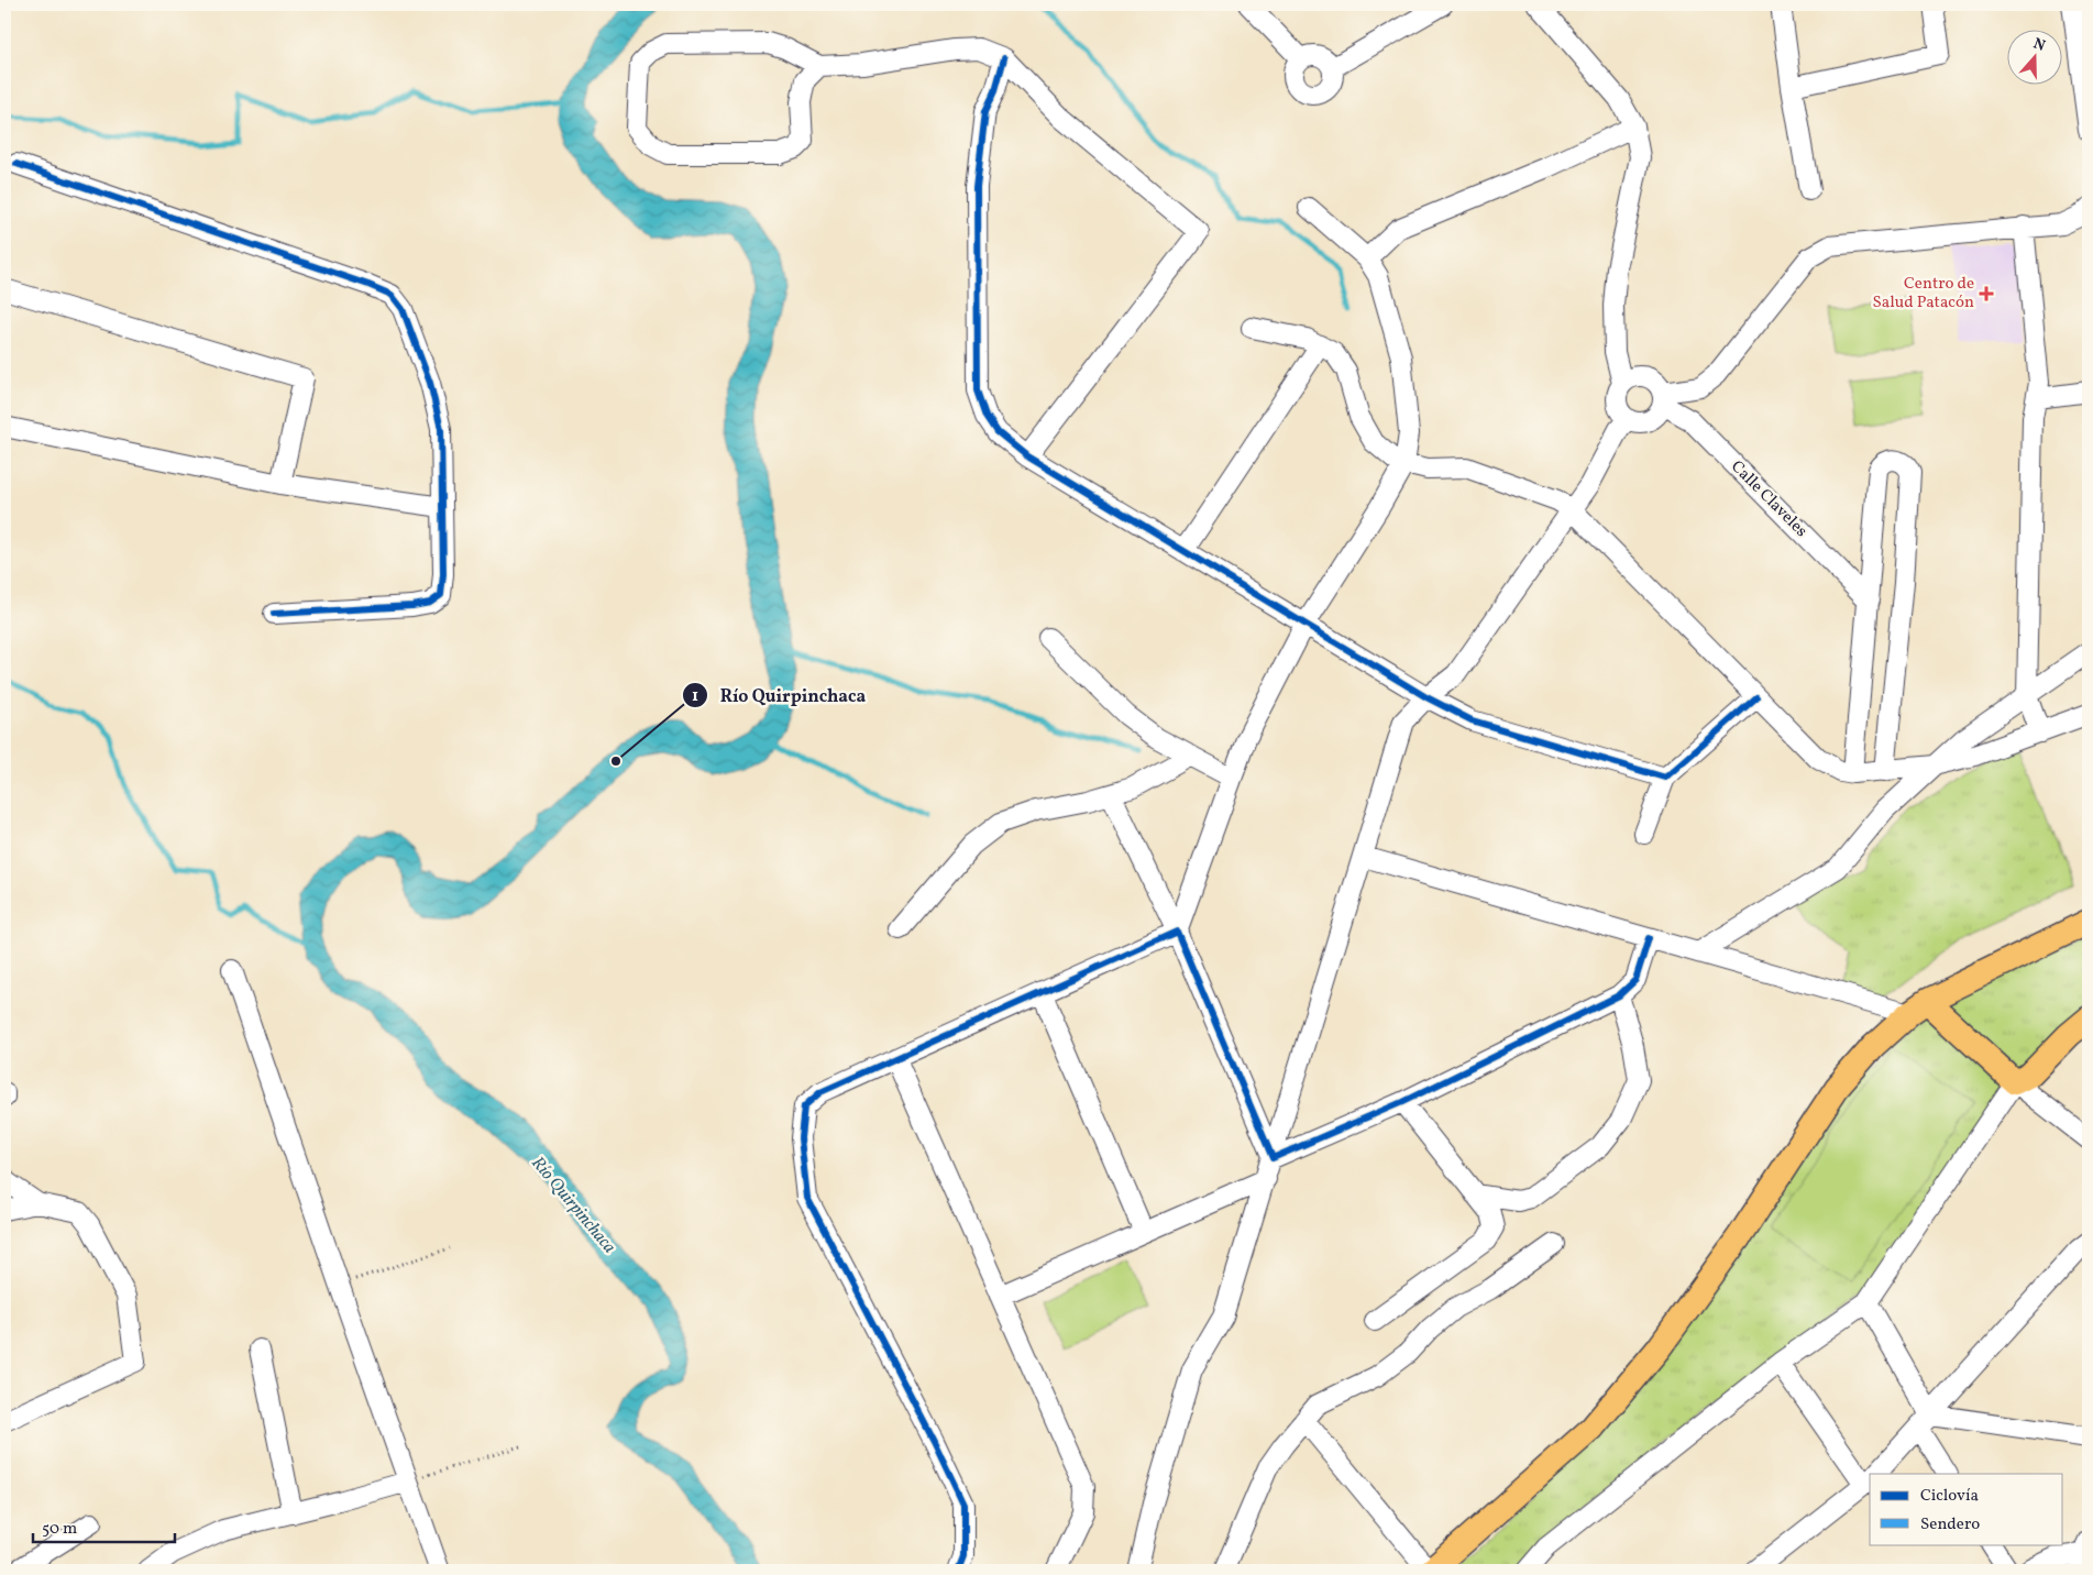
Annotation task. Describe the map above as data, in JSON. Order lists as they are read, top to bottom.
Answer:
{
  "streets": {
    "street": ["Calle Claveles"]
  },
  "water": ["Río Quirpinchaca"],
  "places": {
    "health": ["Centro de Salud Patacón"],
    "other": ["Río Quirpinchaca"]
  },
  "legend": ["Ciclovía", "Sendero"],
  "scale_bar": "50 m",
  "north": "top"
}
